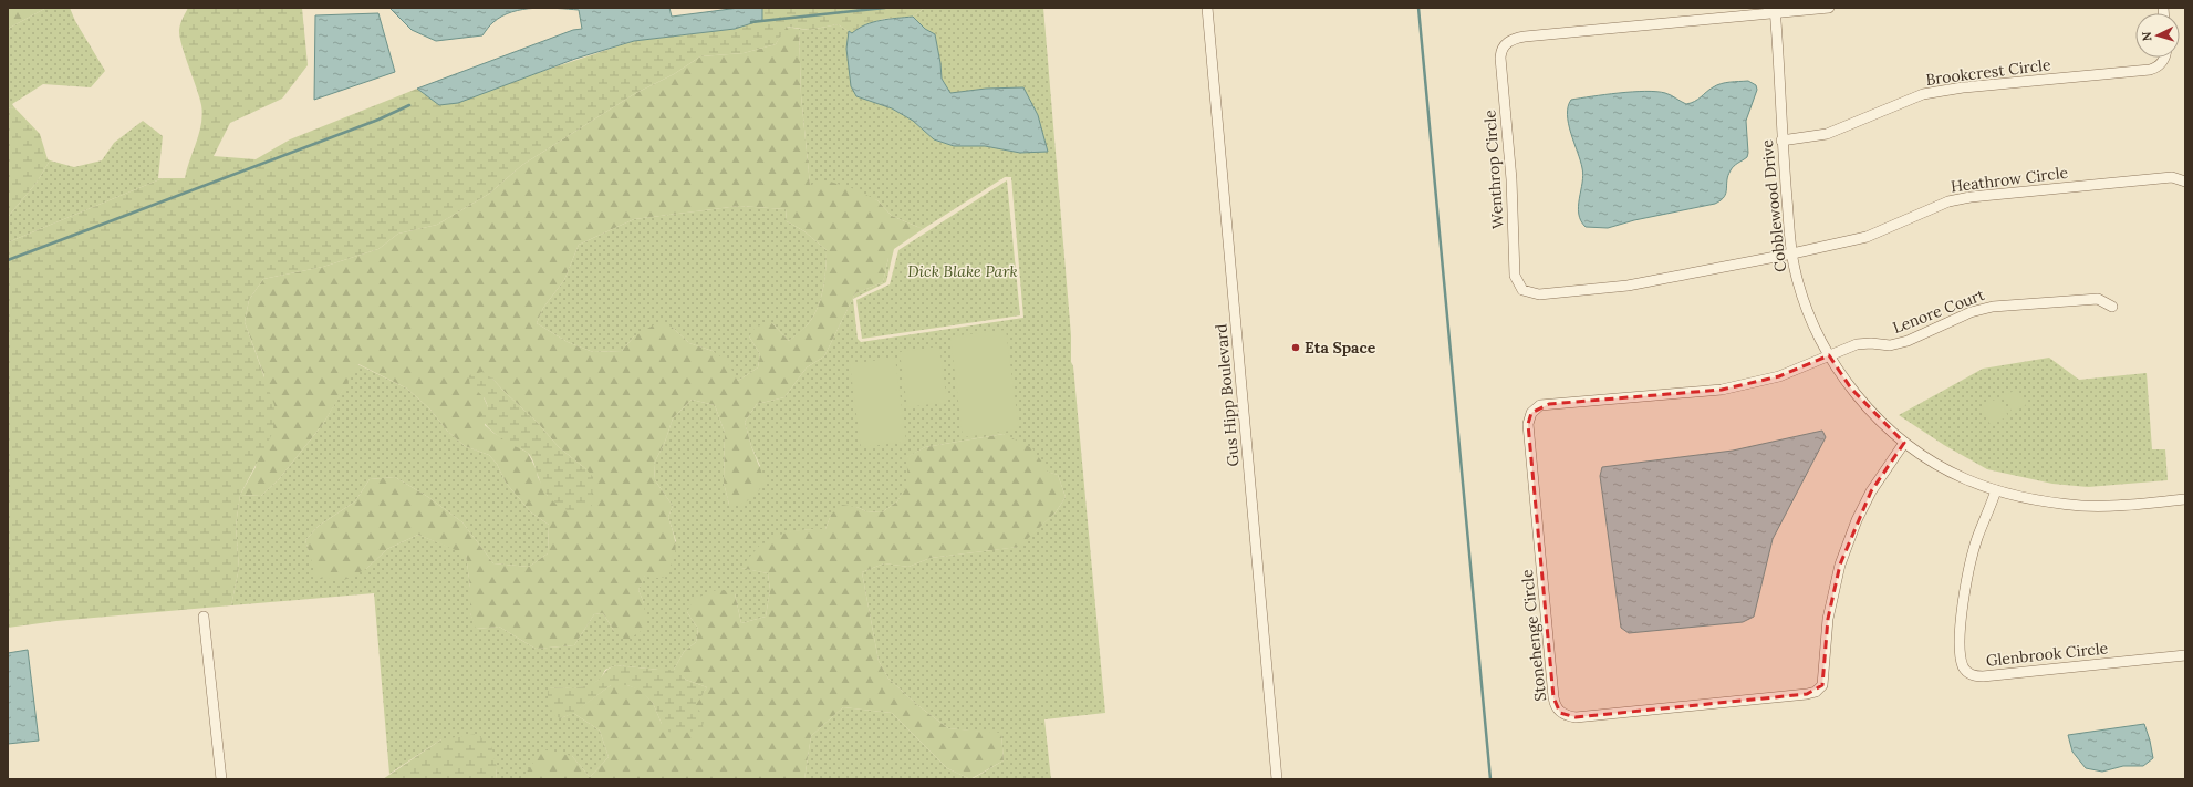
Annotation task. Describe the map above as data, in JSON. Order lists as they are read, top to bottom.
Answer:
{
  "streets": {
    "street": [
      "Brookcrest Circle",
      "Wenthrop Circle",
      "Heathrow Circle",
      "Cobblewood Drive",
      "Lenore Court",
      "Gus Hipp Boulevard",
      "Stonehenge Circle",
      "Glenbrook Circle"
    ]
  },
  "crossings": [
    ["Brookcrest Circle", "Cobblewood Drive"],
    ["Wenthrop Circle", "Heathrow Circle"],
    ["Wenthrop Circle", "Cobblewood Drive"],
    ["Heathrow Circle", "Cobblewood Drive"],
    ["Cobblewood Drive", "Lenore Court"],
    ["Cobblewood Drive", "Stonehenge Circle"],
    ["Cobblewood Drive", "Glenbrook Circle"],
    ["Lenore Court", "Stonehenge Circle"]
  ],
  "parks": ["Dick Blake Park"],
  "places": ["Eta Space"],
  "north": "left"
}
